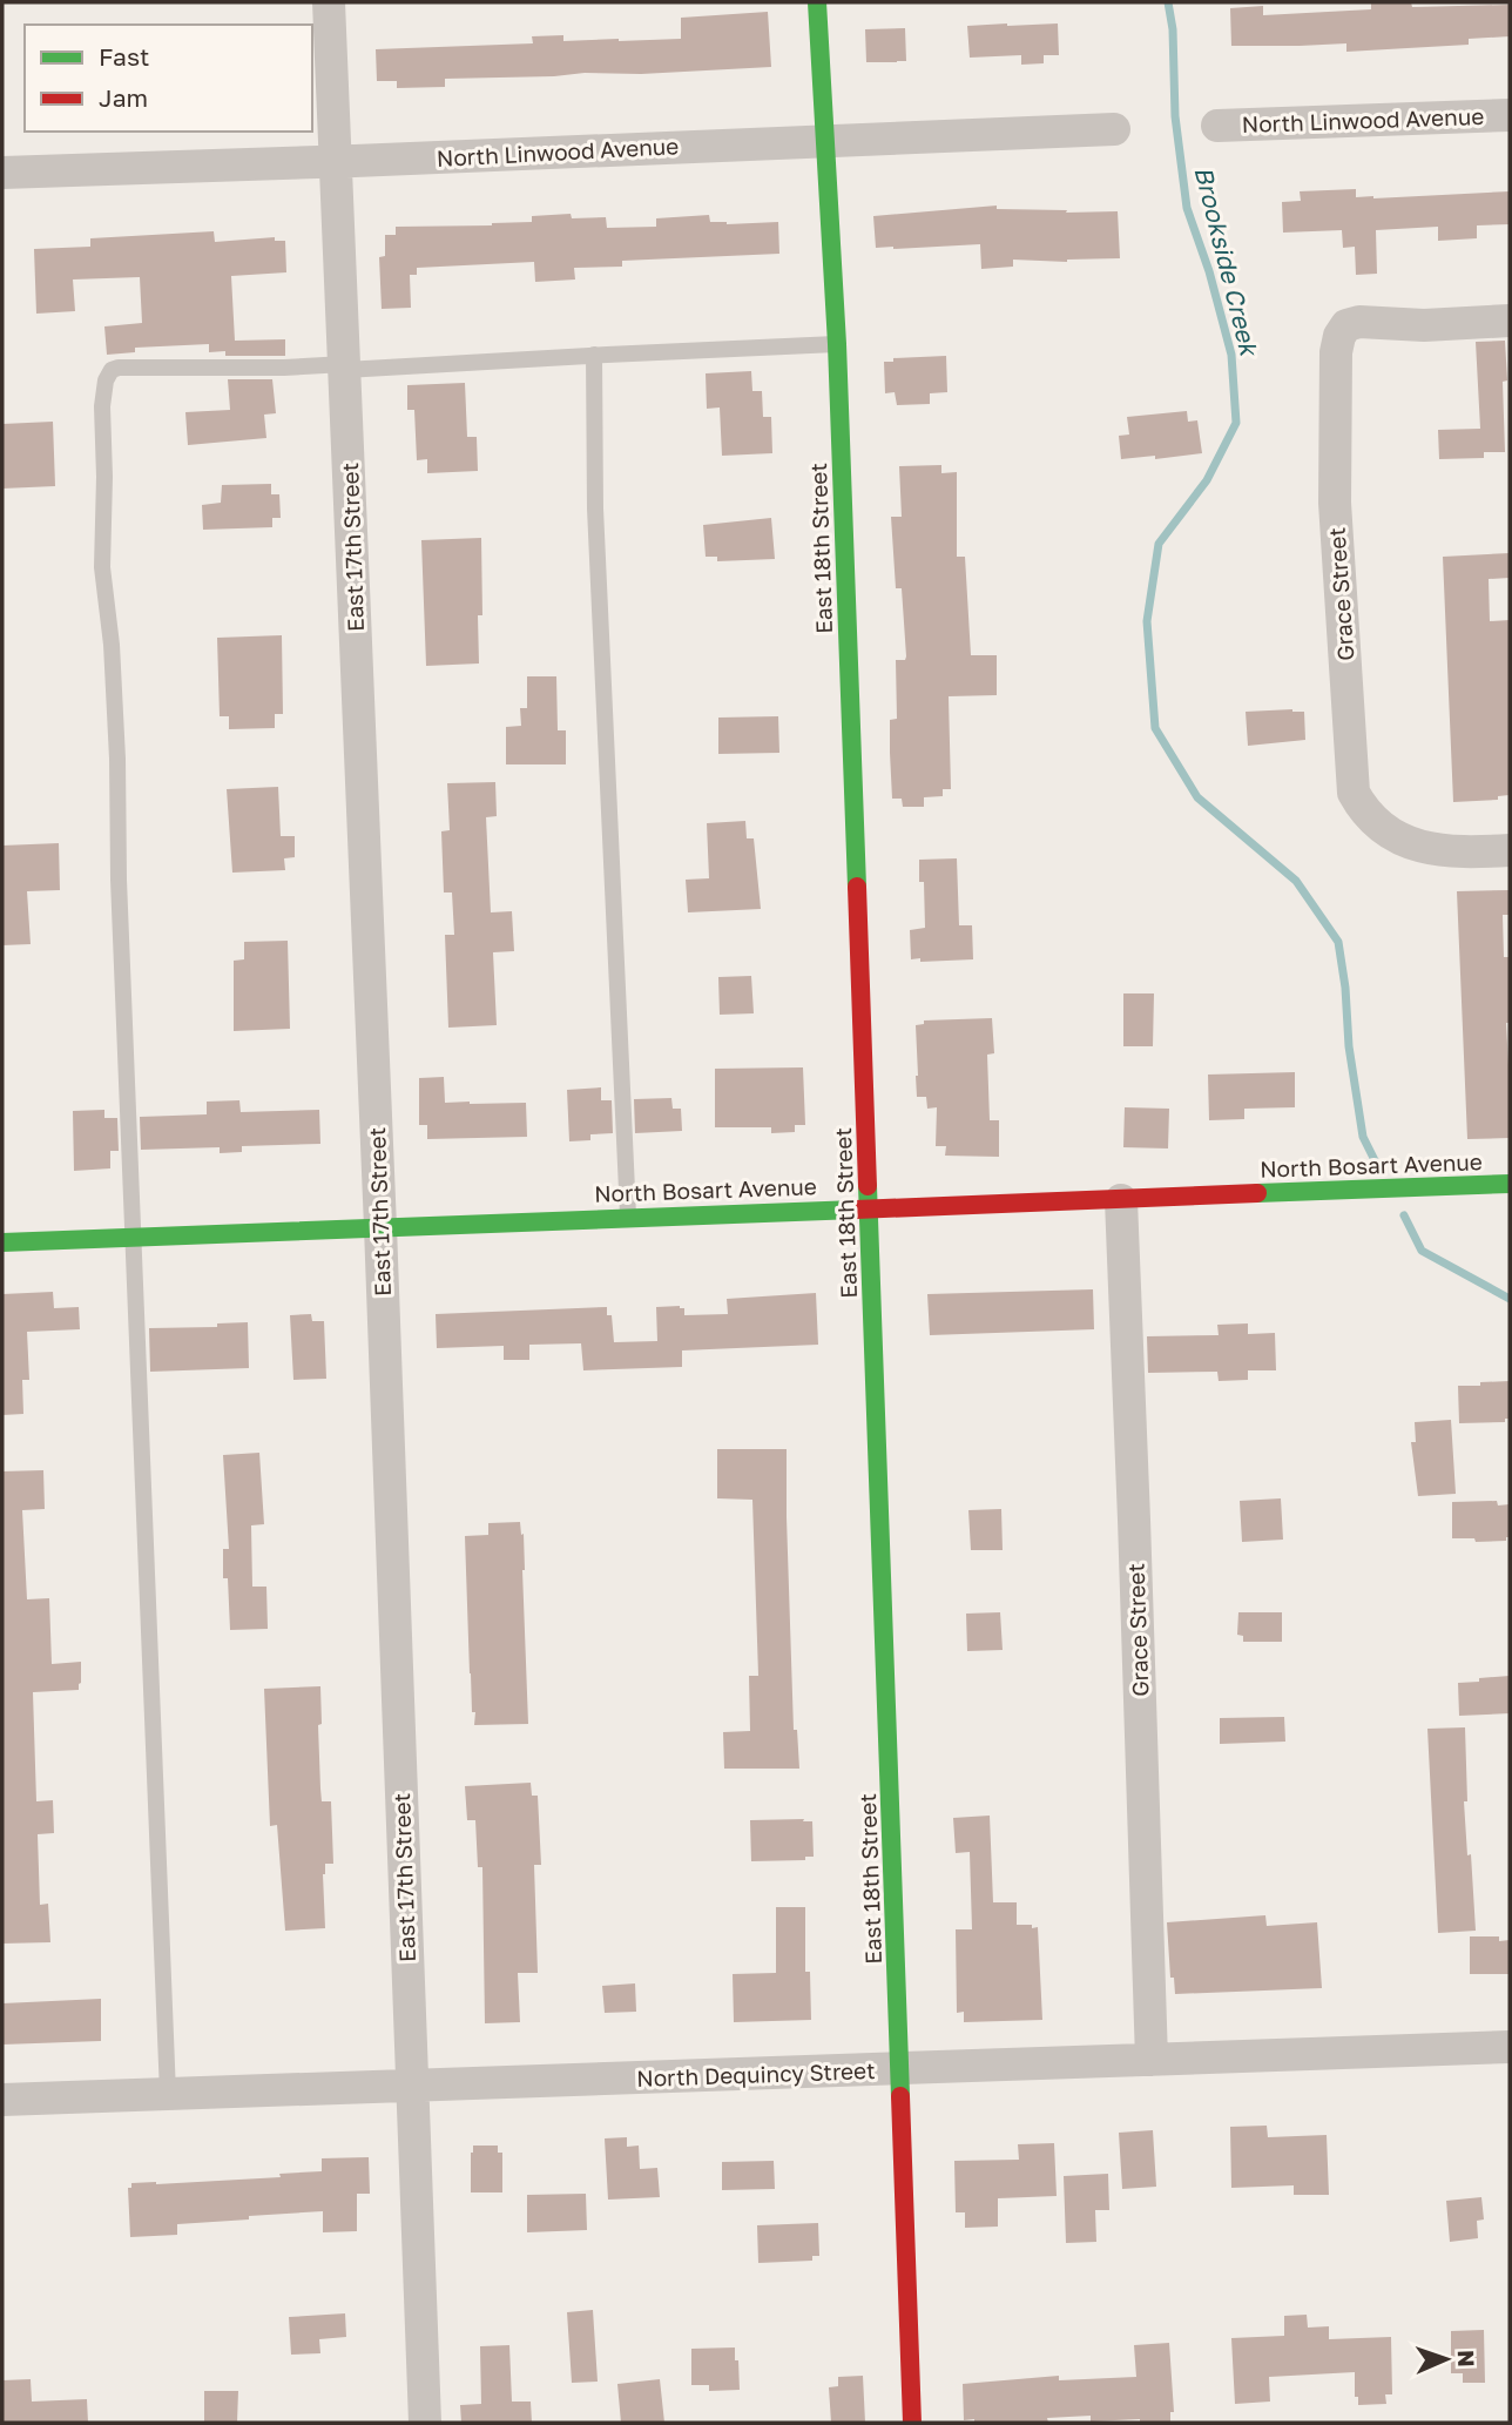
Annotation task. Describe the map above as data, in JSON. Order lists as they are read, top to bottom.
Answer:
{
  "streets": {
    "street": [
      "North Linwood Avenue",
      "East 17th Street",
      "East 18th Street",
      "Grace Street",
      "North Bosart Avenue",
      "North Dequincy Street"
    ]
  },
  "crossings": [
    ["North Linwood Avenue", "East 17th Street"],
    ["North Linwood Avenue", "East 18th Street"],
    ["East 17th Street", "North Bosart Avenue"],
    ["East 17th Street", "North Dequincy Street"],
    ["East 18th Street", "North Bosart Avenue"],
    ["East 18th Street", "North Dequincy Street"],
    ["Grace Street", "North Bosart Avenue"],
    ["Grace Street", "North Dequincy Street"]
  ],
  "water": ["Brookside Creek"],
  "legend": ["Fast", "Jam"],
  "north": "right"
}
